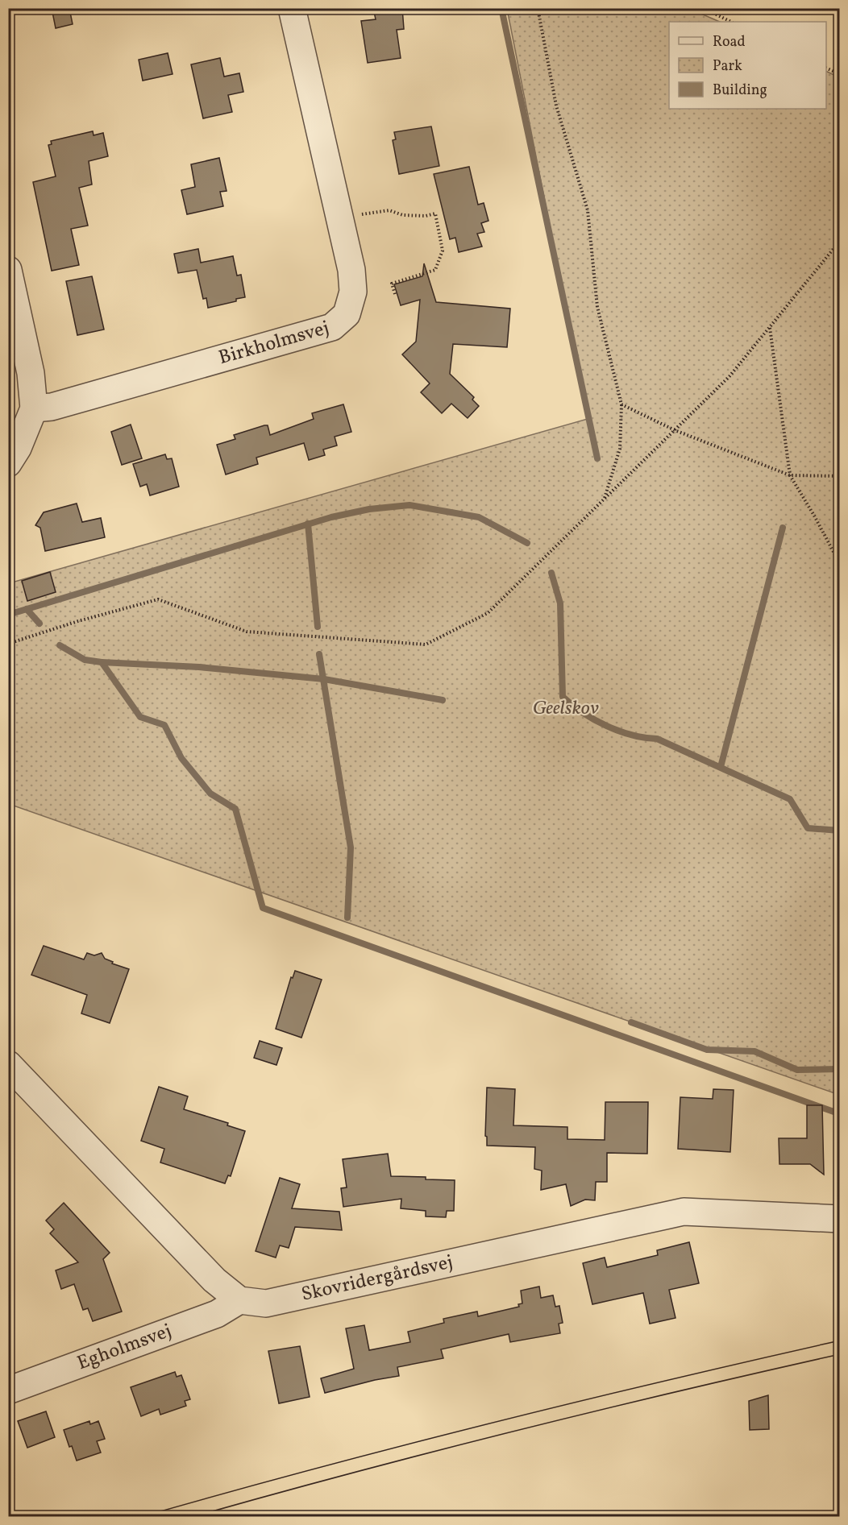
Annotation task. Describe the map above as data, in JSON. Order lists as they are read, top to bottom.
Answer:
{
  "streets": {
    "street": ["Birkholmsvej", "Skovridergårdsvej", "Egholmsvej"]
  },
  "crossings": [
    ["Skovridergårdsvej", "Egholmsvej"]
  ],
  "parks": ["Geelskov"],
  "legend": ["Road", "Park", "Building"]
}
